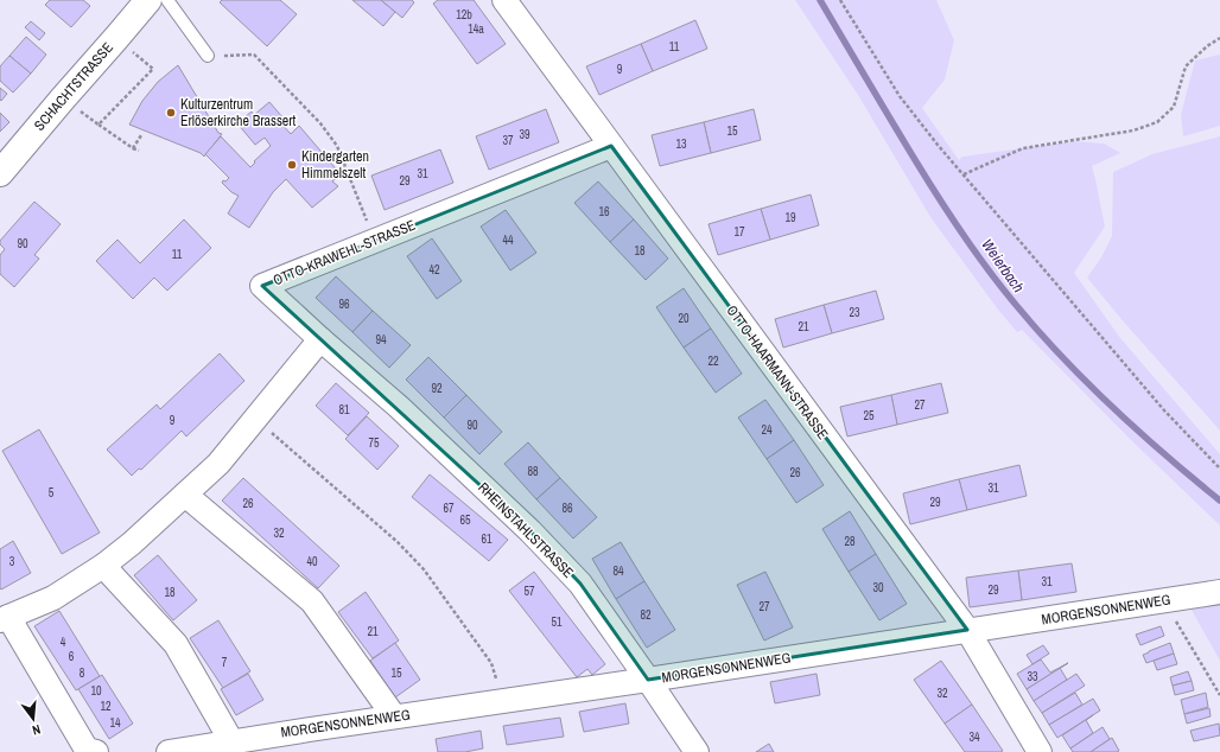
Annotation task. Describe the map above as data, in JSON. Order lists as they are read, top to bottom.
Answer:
{
  "streets": {
    "street": [
      "SCHACHTSTRASSE",
      "OTTO-KRAWEHL-STRASSE",
      "OTTO-HAARMANN-STRASSE",
      "RHEINSTAHLSTRASSE",
      "MORGENSONNENWEG"
    ]
  },
  "crossings": [
    ["OTTO-KRAWEHL-STRASSE", "OTTO-HAARMANN-STRASSE"],
    ["OTTO-KRAWEHL-STRASSE", "RHEINSTAHLSTRASSE"],
    ["OTTO-HAARMANN-STRASSE", "MORGENSONNENWEG"],
    ["RHEINSTAHLSTRASSE", "MORGENSONNENWEG"]
  ],
  "water": ["Weierbach"],
  "places": ["Kulturzentrum Erlöserkirche Brassert", "Kindergarten Himmelszelt"],
  "house_numbers": [
    "12b",
    "14a",
    "11",
    "9",
    "15",
    "39",
    "37",
    "13",
    "31",
    "29",
    "16",
    "19",
    "17",
    "44",
    "90",
    "18",
    "11",
    "42",
    "96",
    "23",
    "20",
    "21",
    "94",
    "22",
    "92",
    "27",
    "81",
    "25",
    "9",
    "90",
    "24",
    "75",
    "88",
    "26",
    "31",
    "5",
    "29",
    "26",
    "67",
    "86",
    "65",
    "32",
    "61",
    "28",
    "3",
    "40",
    "84",
    "31",
    "30",
    "29",
    "57",
    "18",
    "27",
    "82",
    "51",
    "21",
    "4",
    "6",
    "7",
    "8",
    "15",
    "33",
    "10",
    "32",
    "12",
    "14",
    "34"
  ],
  "north": "bottom"
}
